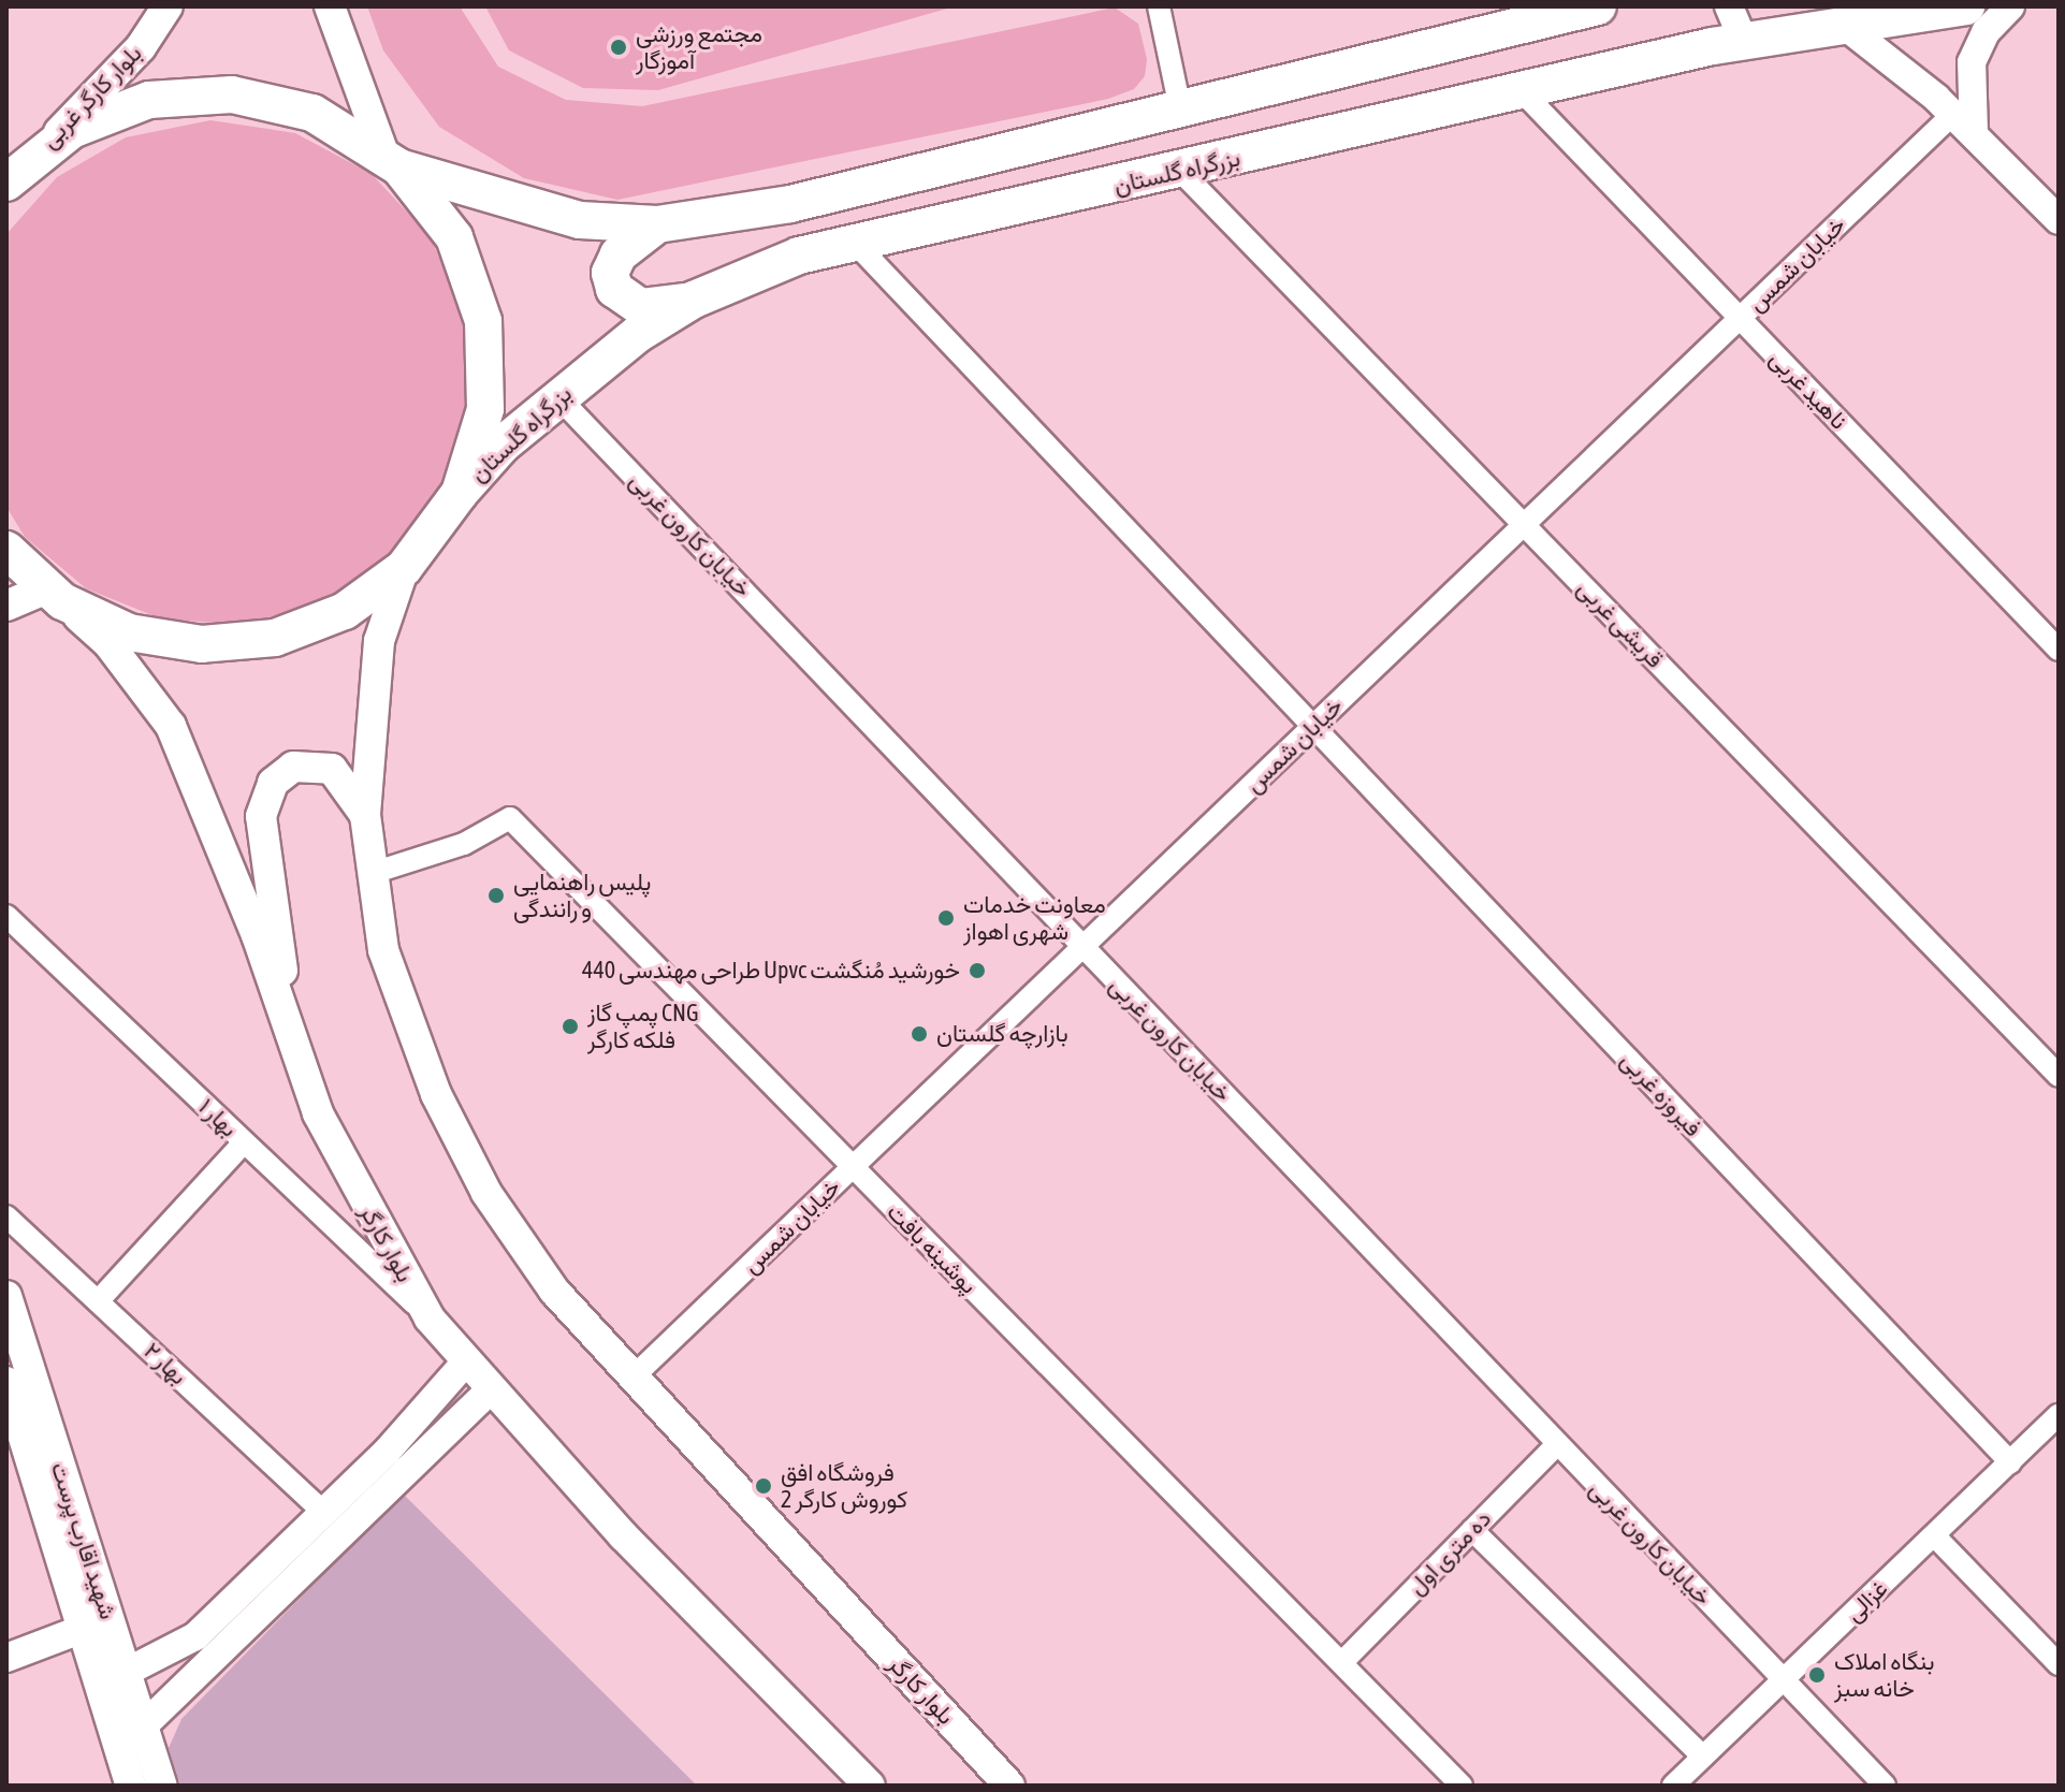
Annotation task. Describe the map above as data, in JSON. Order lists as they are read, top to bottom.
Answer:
{
  "streets": {
    "highway": ["بزرگراه گلستان"],
    "main road": ["بلوار کارگر غربی", "بلوار کارگر", "شهید اقارب پرست"],
    "street": [
      "خیابان شمس",
      "ناهید غربی",
      "خیابان کارون غربی",
      "قریشی غربی",
      "فیروزه غربی",
      "بهار ۱",
      "پوشینه بافت",
      "بهار ۲",
      "ده متری اول",
      "غزالی"
    ]
  },
  "crossings": [
    ["بزرگراه گلستان", "ناهید غربی"],
    ["بزرگراه گلستان", "خیابان کارون غربی"],
    ["بزرگراه گلستان", "قریشی غربی"],
    ["بزرگراه گلستان", "فیروزه غربی"],
    ["خیابان شمس", "ناهید غربی"],
    ["خیابان شمس", "خیابان کارون غربی"],
    ["خیابان شمس", "قریشی غربی"],
    ["خیابان شمس", "فیروزه غربی"],
    ["خیابان شمس", "بلوار کارگر"],
    ["خیابان شمس", "پوشینه بافت"],
    ["خیابان کارون غربی", "ده متری اول"],
    ["خیابان کارون غربی", "غزالی"],
    ["فیروزه غربی", "غزالی"],
    ["بهار ۱", "بلوار کارگر"],
    ["بلوار کارگر", "پوشینه بافت"],
    ["پوشینه بافت", "ده متری اول"]
  ],
  "places": [
    "مجتمع ورزشی آموزگار",
    "پلیس راهنمایی و رانندگی",
    "معاونت خدمات شهری اهواز",
    "طراحی مهندسی 440 Upvc خورشید مُنگشت",
    "پمپ گاز CNG فلکه کارگر",
    "بازارچه گلستان",
    "فروشگاه افق کوروش کارگر 2",
    "بنگاه املاک خانه سبز"
  ]
}
